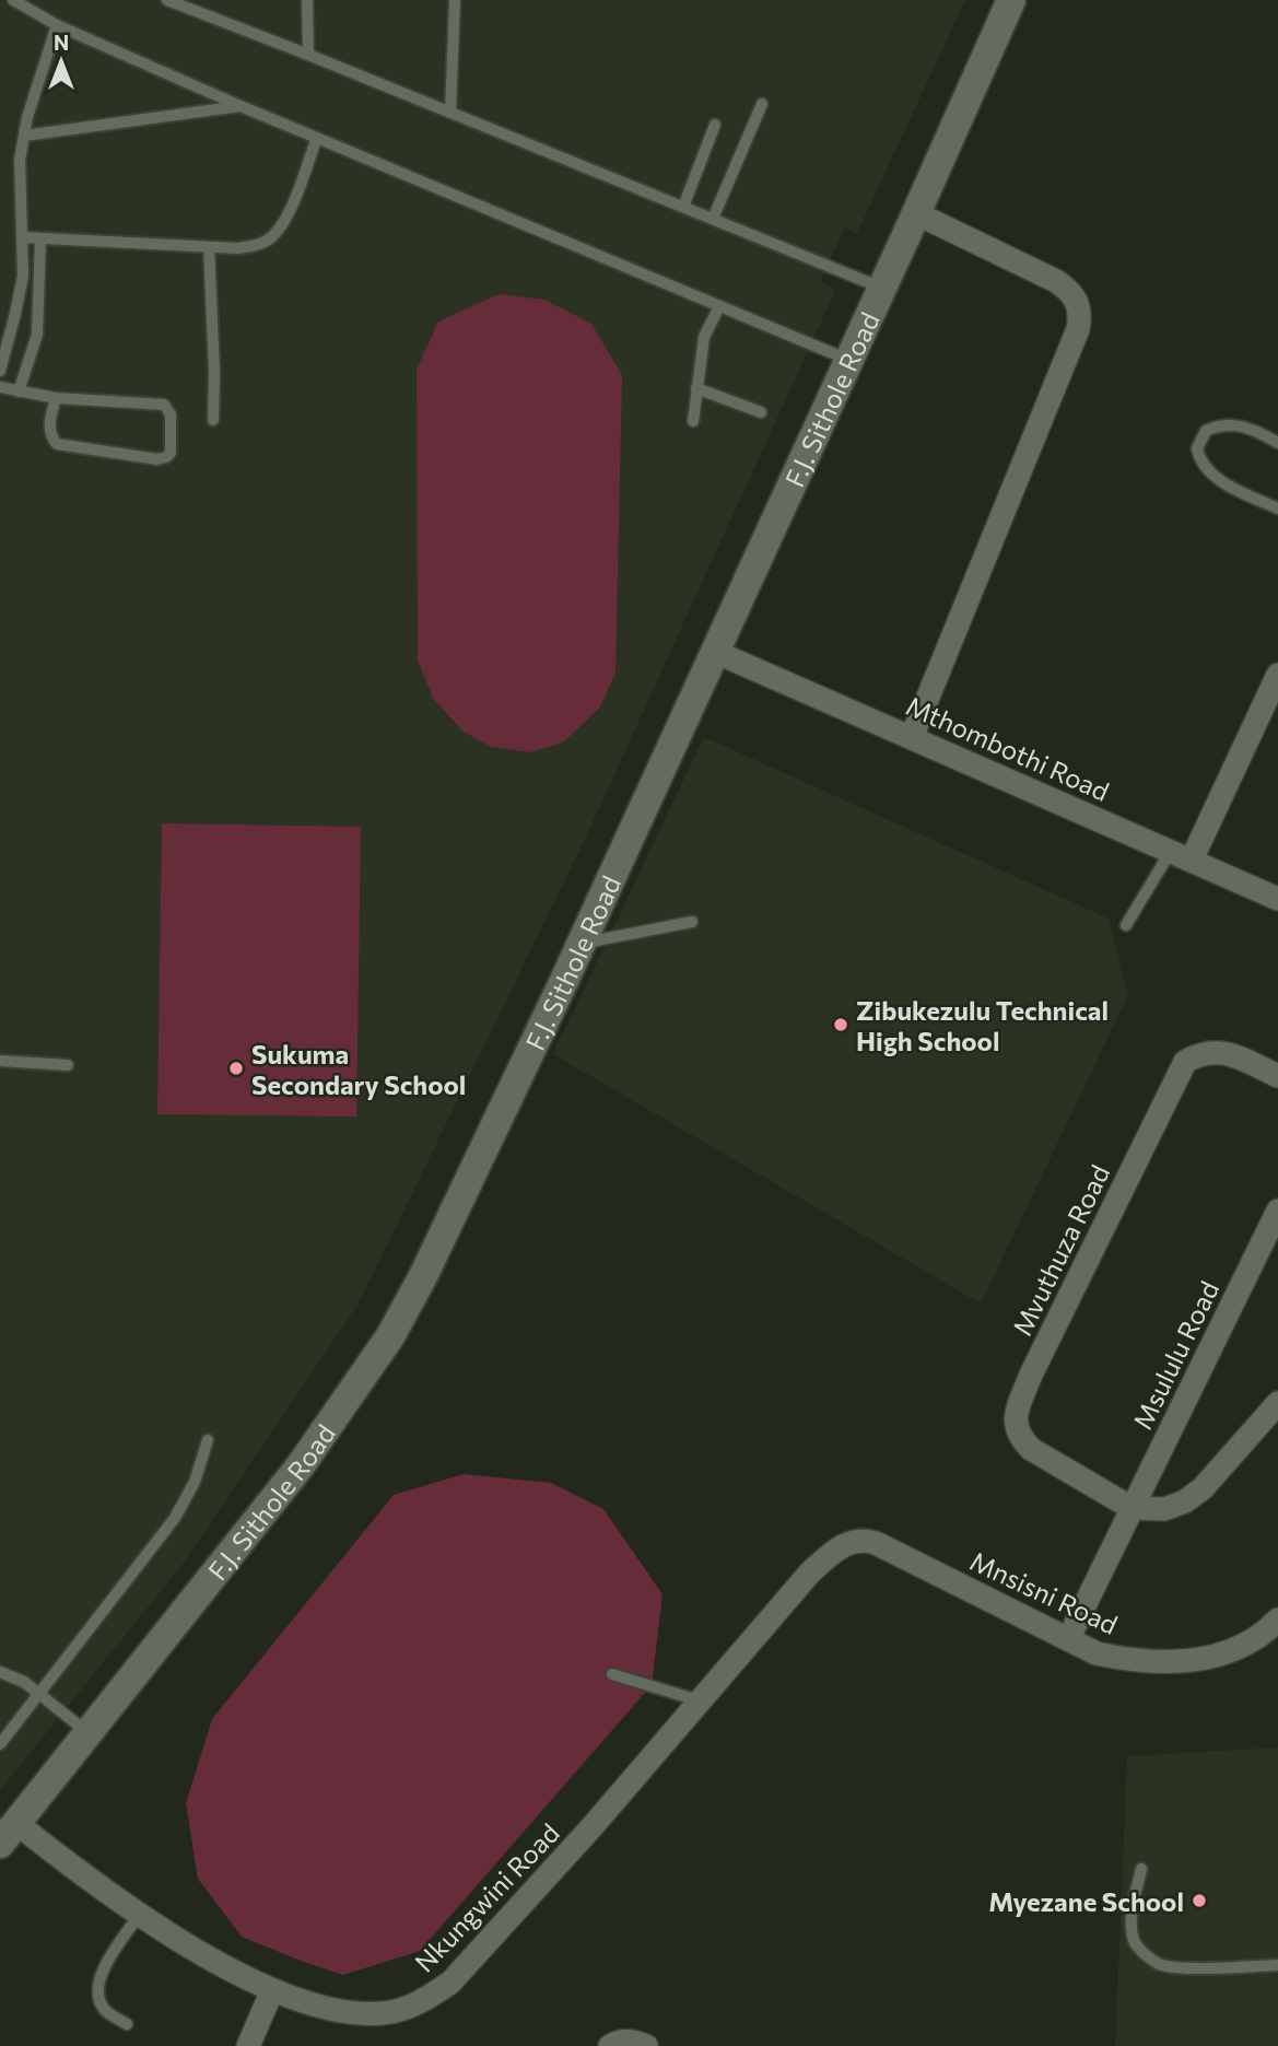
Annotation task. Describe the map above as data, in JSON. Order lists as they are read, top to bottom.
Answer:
{
  "streets": {
    "street": [
      "F.J. Sithole Road",
      "Mthombothi Road",
      "Mvuthuza Road",
      "Msululu Road",
      "Mnsisni Road",
      "Nkungwini Road"
    ]
  },
  "crossings": [
    ["F.J. Sithole Road", "Mthombothi Road"],
    ["F.J. Sithole Road", "Nkungwini Road"],
    ["Mvuthuza Road", "Msululu Road"],
    ["Msululu Road", "Mnsisni Road"],
    ["Mnsisni Road", "Nkungwini Road"]
  ],
  "places": ["Zibukezulu Technical High School", "Sukuma Secondary School", "Myezane School"],
  "north": "top"
}
